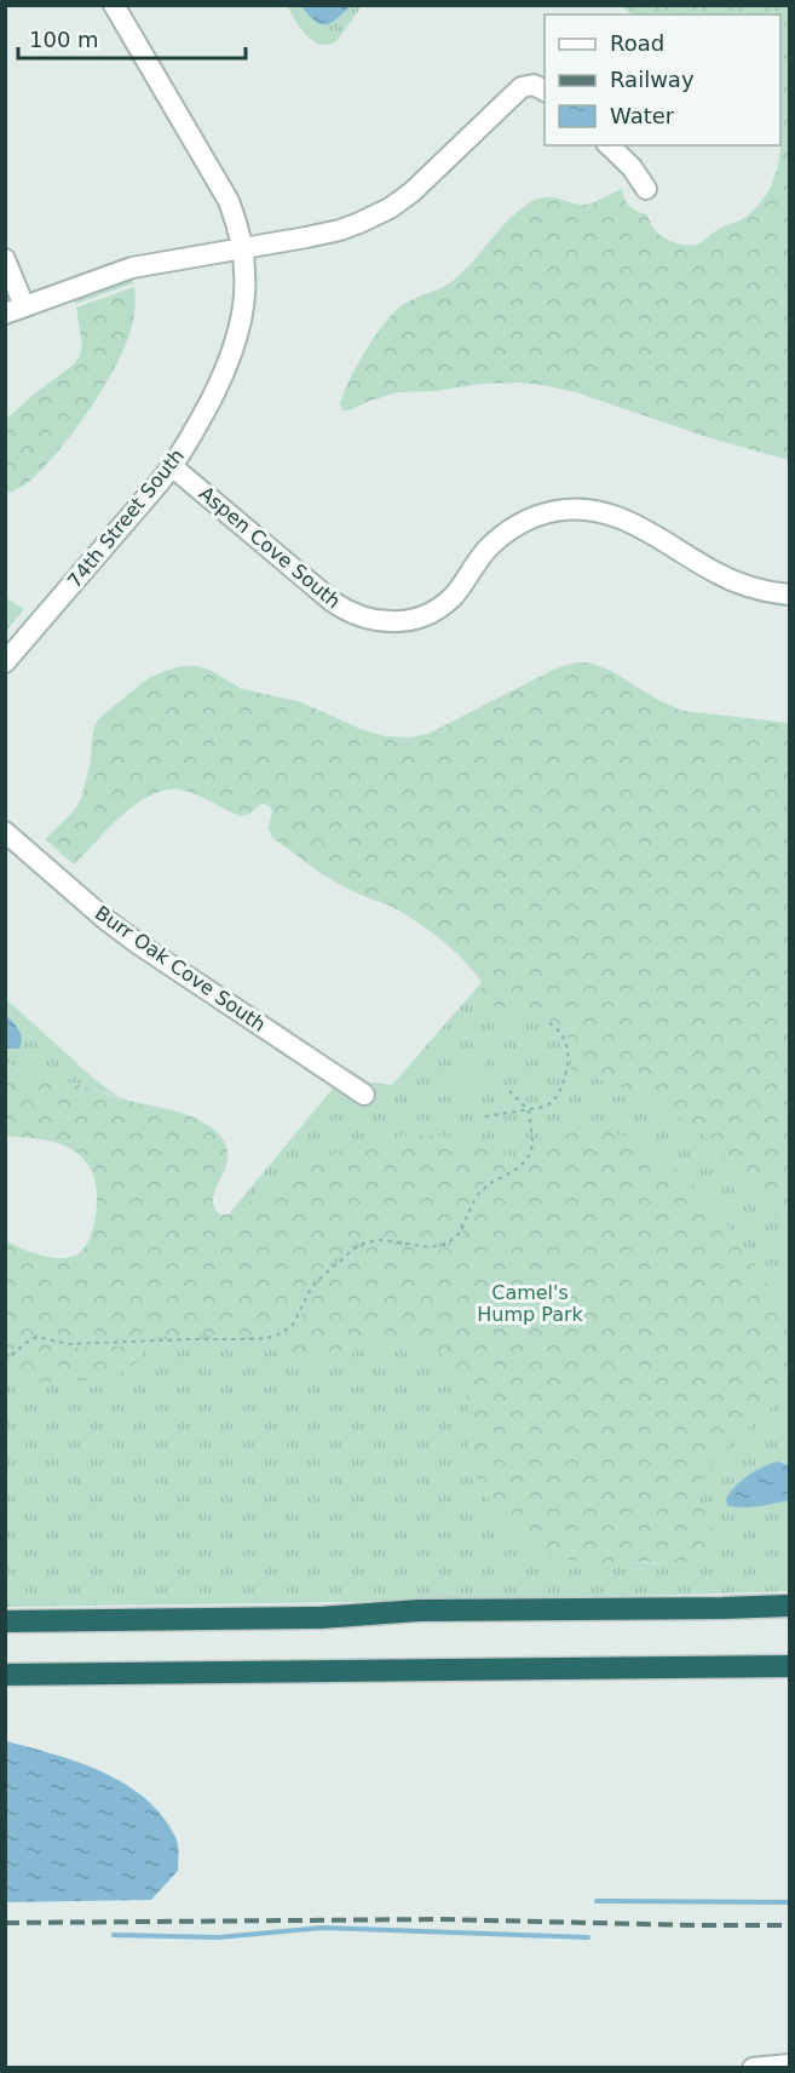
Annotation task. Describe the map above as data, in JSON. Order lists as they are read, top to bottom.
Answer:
{
  "streets": {
    "street": ["74th Street South", "Aspen Cove South", "Burr Oak Cove South"]
  },
  "crossings": [
    ["74th Street South", "Aspen Cove South"]
  ],
  "parks": ["Camel's Hump Park"],
  "legend": ["Road", "Railway", "Water"],
  "scale_bar": "100 m"
}
